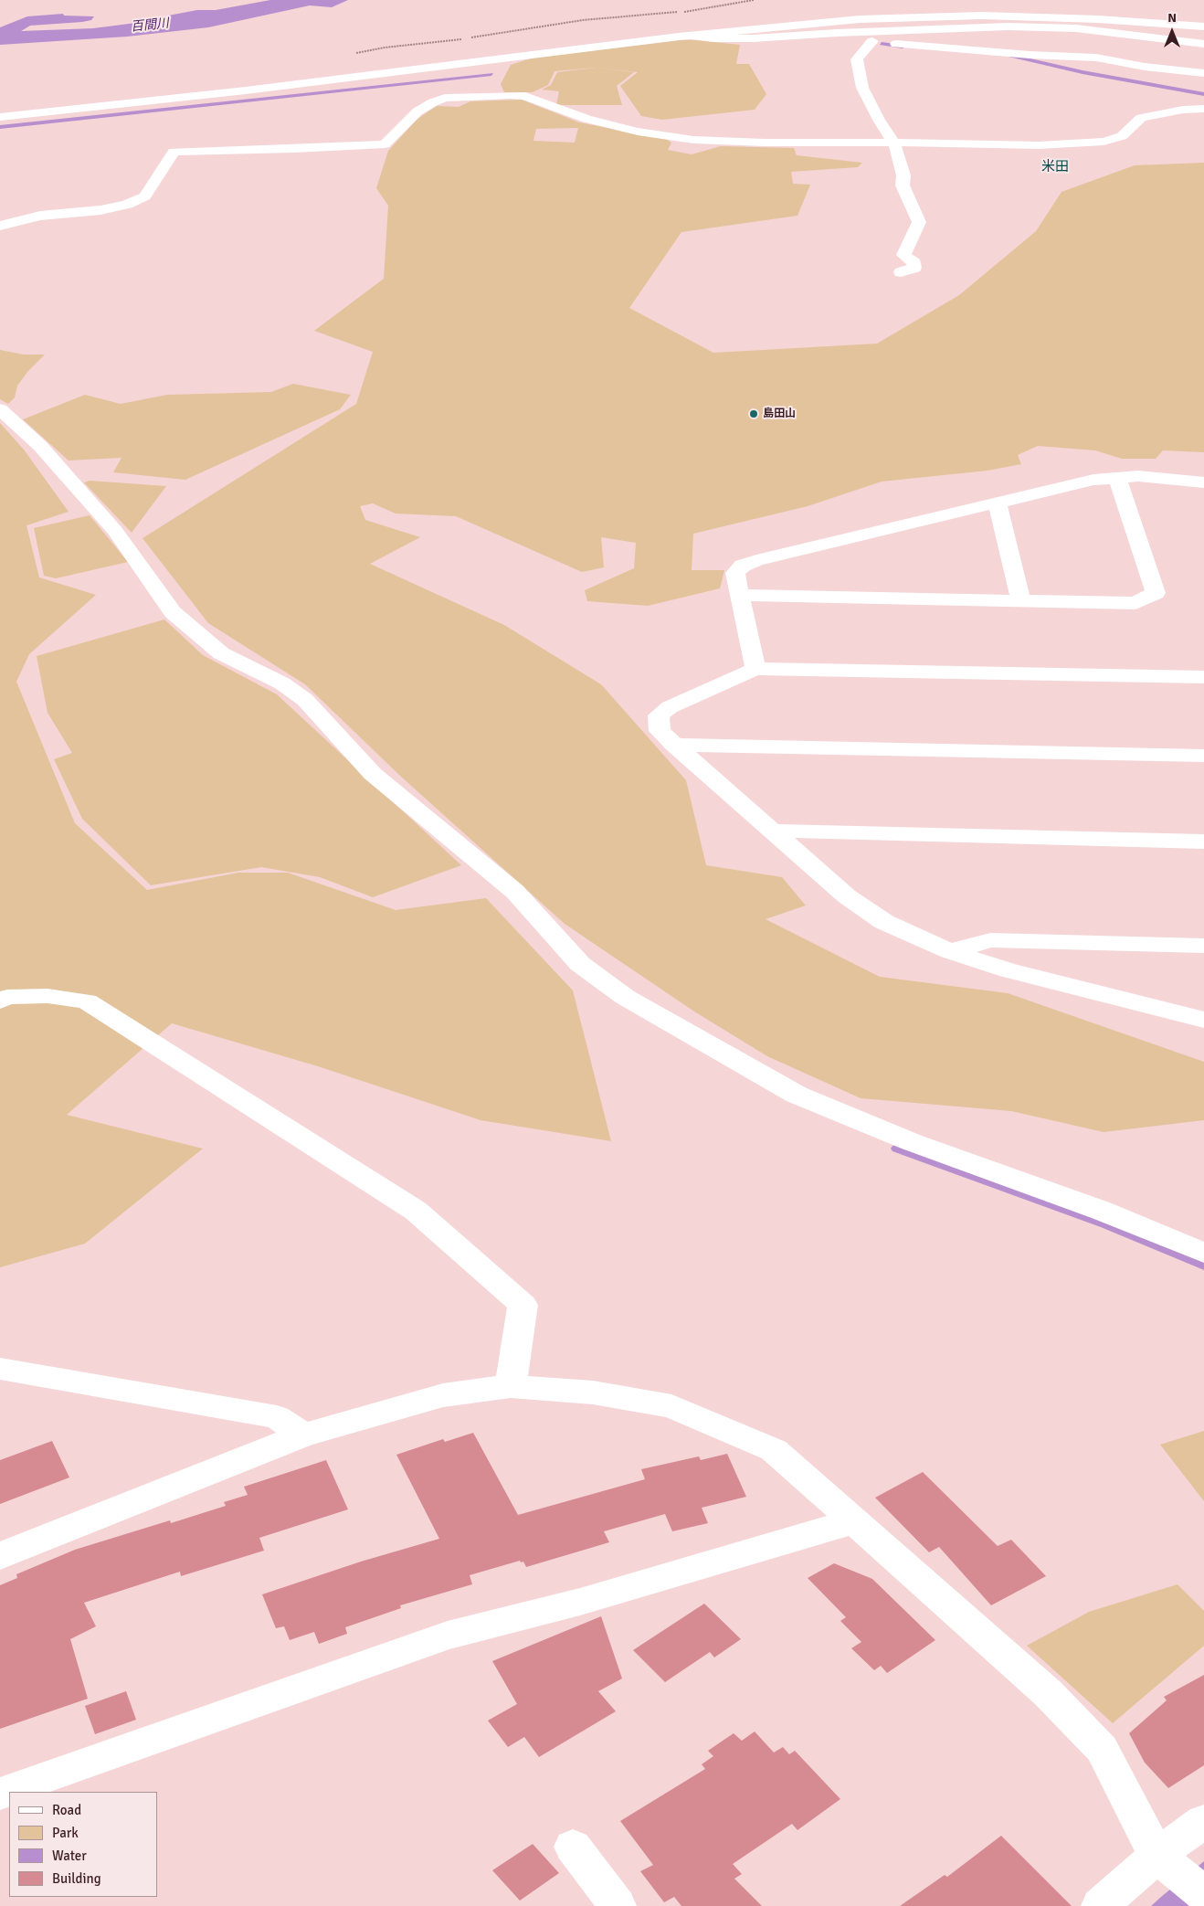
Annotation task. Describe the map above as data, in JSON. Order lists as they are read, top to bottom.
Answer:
{
  "districts": ["米田"],
  "water": ["百間川"],
  "places": ["島田山"],
  "legend": [
    "Road",
    "Park",
    "Water",
    "Building"
  ],
  "north": "top"
}
